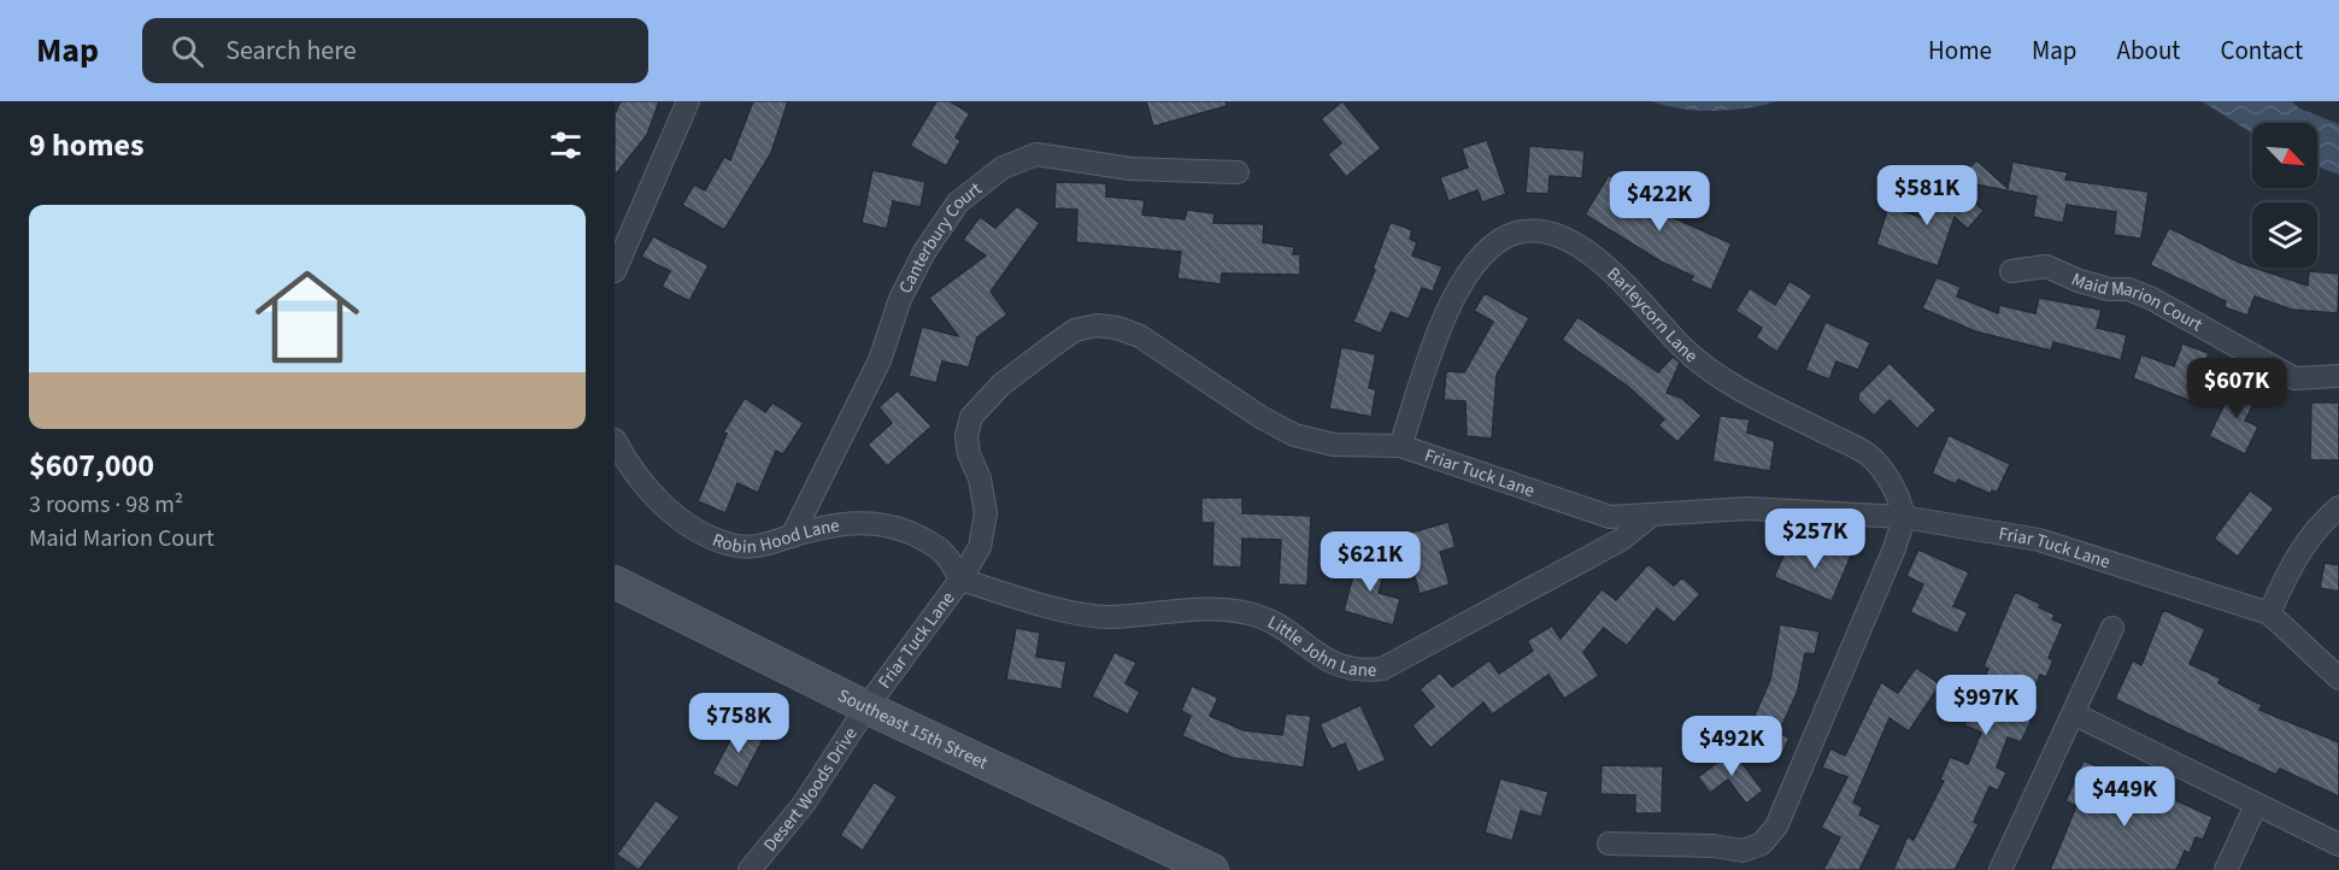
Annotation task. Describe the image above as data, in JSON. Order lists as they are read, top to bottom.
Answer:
{
  "streets": {
    "main road": ["Southeast 15th Street"],
    "street": [
      "Canterbury Court",
      "Maid Marion Court",
      "Barleycorn Lane",
      "Friar Tuck Lane",
      "Robin Hood Lane",
      "Little John Lane",
      "Desert Woods Drive"
    ]
  },
  "crossings": [
    ["Canterbury Court", "Robin Hood Lane"],
    ["Barleycorn Lane", "Friar Tuck Lane"],
    ["Friar Tuck Lane", "Robin Hood Lane"],
    ["Friar Tuck Lane", "Little John Lane"],
    ["Friar Tuck Lane", "Southeast 15th Street"],
    ["Friar Tuck Lane", "Desert Woods Drive"],
    ["Robin Hood Lane", "Little John Lane"],
    ["Southeast 15th Street", "Desert Woods Drive"]
  ],
  "north": "bottom right",
  "page": {
    "header": "Map",
    "search": "Search here",
    "nav": [
      "Home",
      "Map",
      "About",
      "Contact"
    ],
    "heading": "9 homes",
    "price": [
      "$581K",
      "$422K",
      "$607K",
      "$257K",
      "$621K",
      "$997K",
      "$758K",
      "$492K",
      "$449K"
    ],
    "list": [
      {
        "name": "$607,000",
        "note": "3 rooms · 98 m² · Maid Marion Court"
      }
    ]
  }
}
